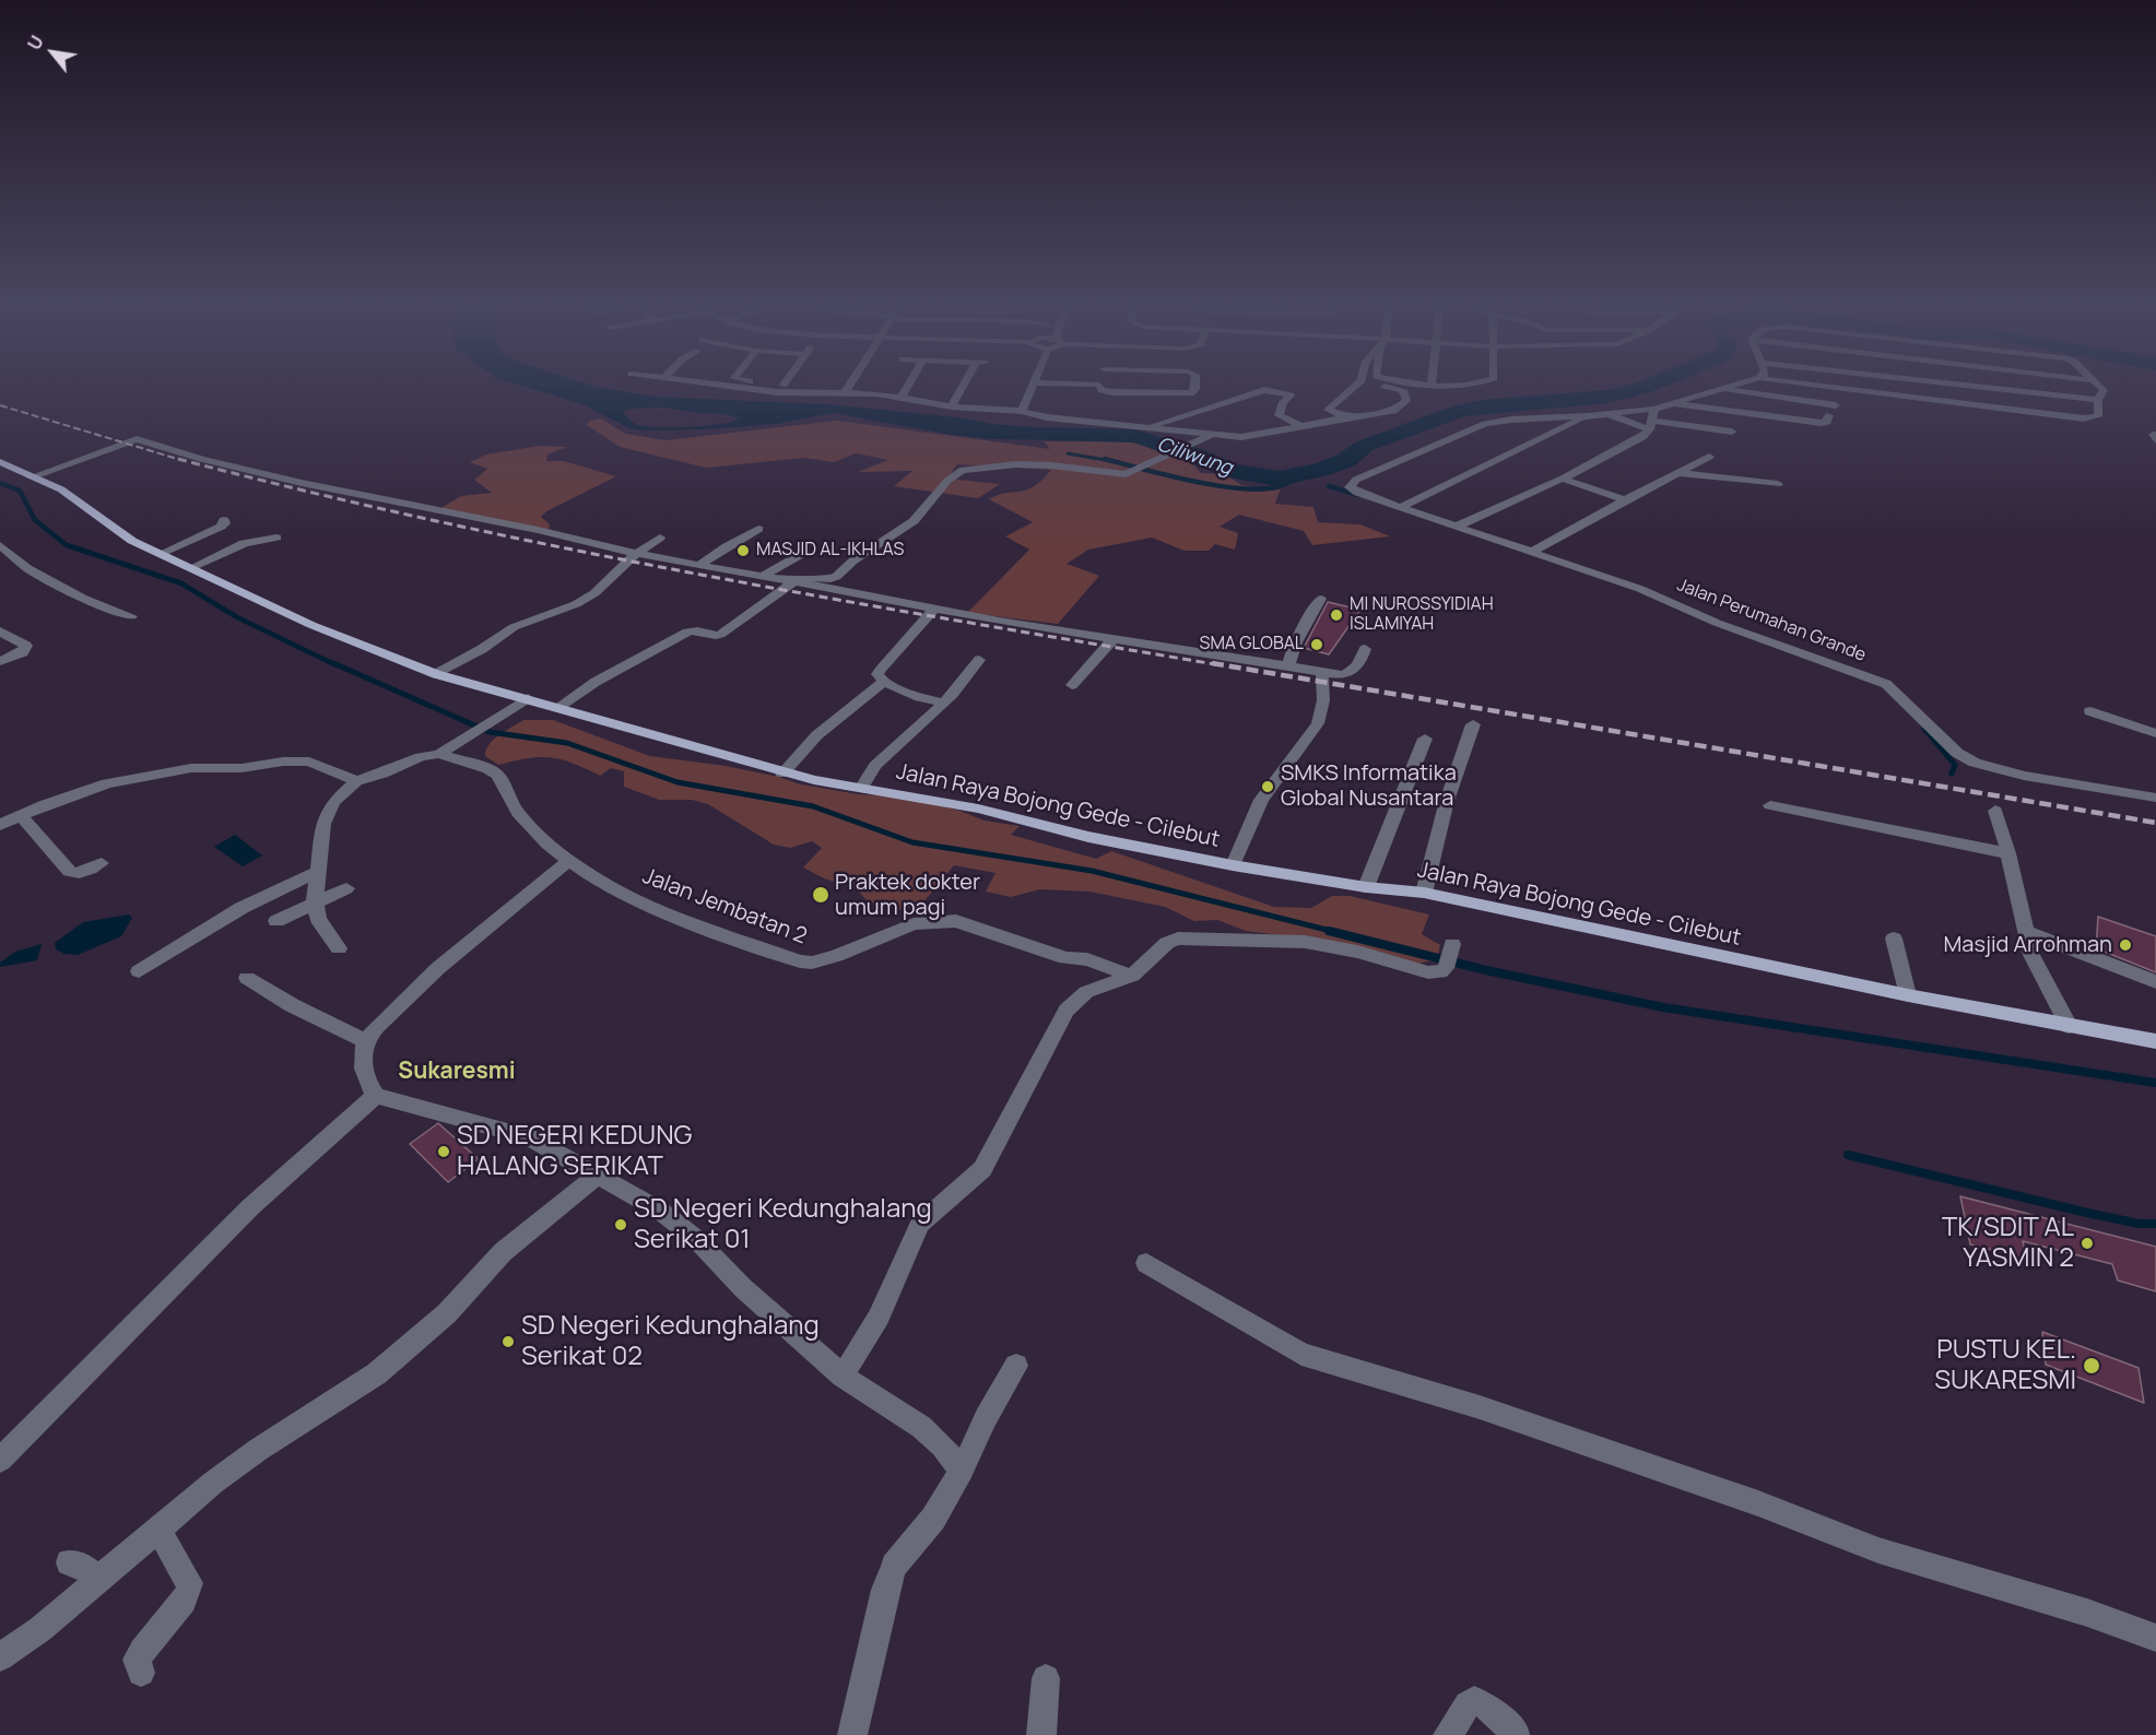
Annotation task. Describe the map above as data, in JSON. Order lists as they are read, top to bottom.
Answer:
{
  "streets": {
    "main road": ["Jalan Raya Bojong Gede - Cilebut"],
    "street": ["Jalan Perumahan Grande", "Jalan Jembatan 2"]
  },
  "districts": ["Sukaresmi"],
  "water": ["Ciliwung"],
  "places": [
    "MASJID AL-IKHLAS",
    "MI NUROSSYIDIAH ISLAMIYAH",
    "SMA GLOBAL",
    "SMKS Informatika Global Nusantara",
    "Praktek dokter umum pagi",
    "Masjid Arrohman",
    "SD NEGERI KEDUNG HALANG SERIKAT",
    "SD Negeri Kedunghalang Serikat 01",
    "TK/SDIT AL YASMIN 2",
    "SD Negeri Kedunghalang Serikat 02",
    "PUSTU KEL. SUKARESMI"
  ],
  "north": "top left"
}
